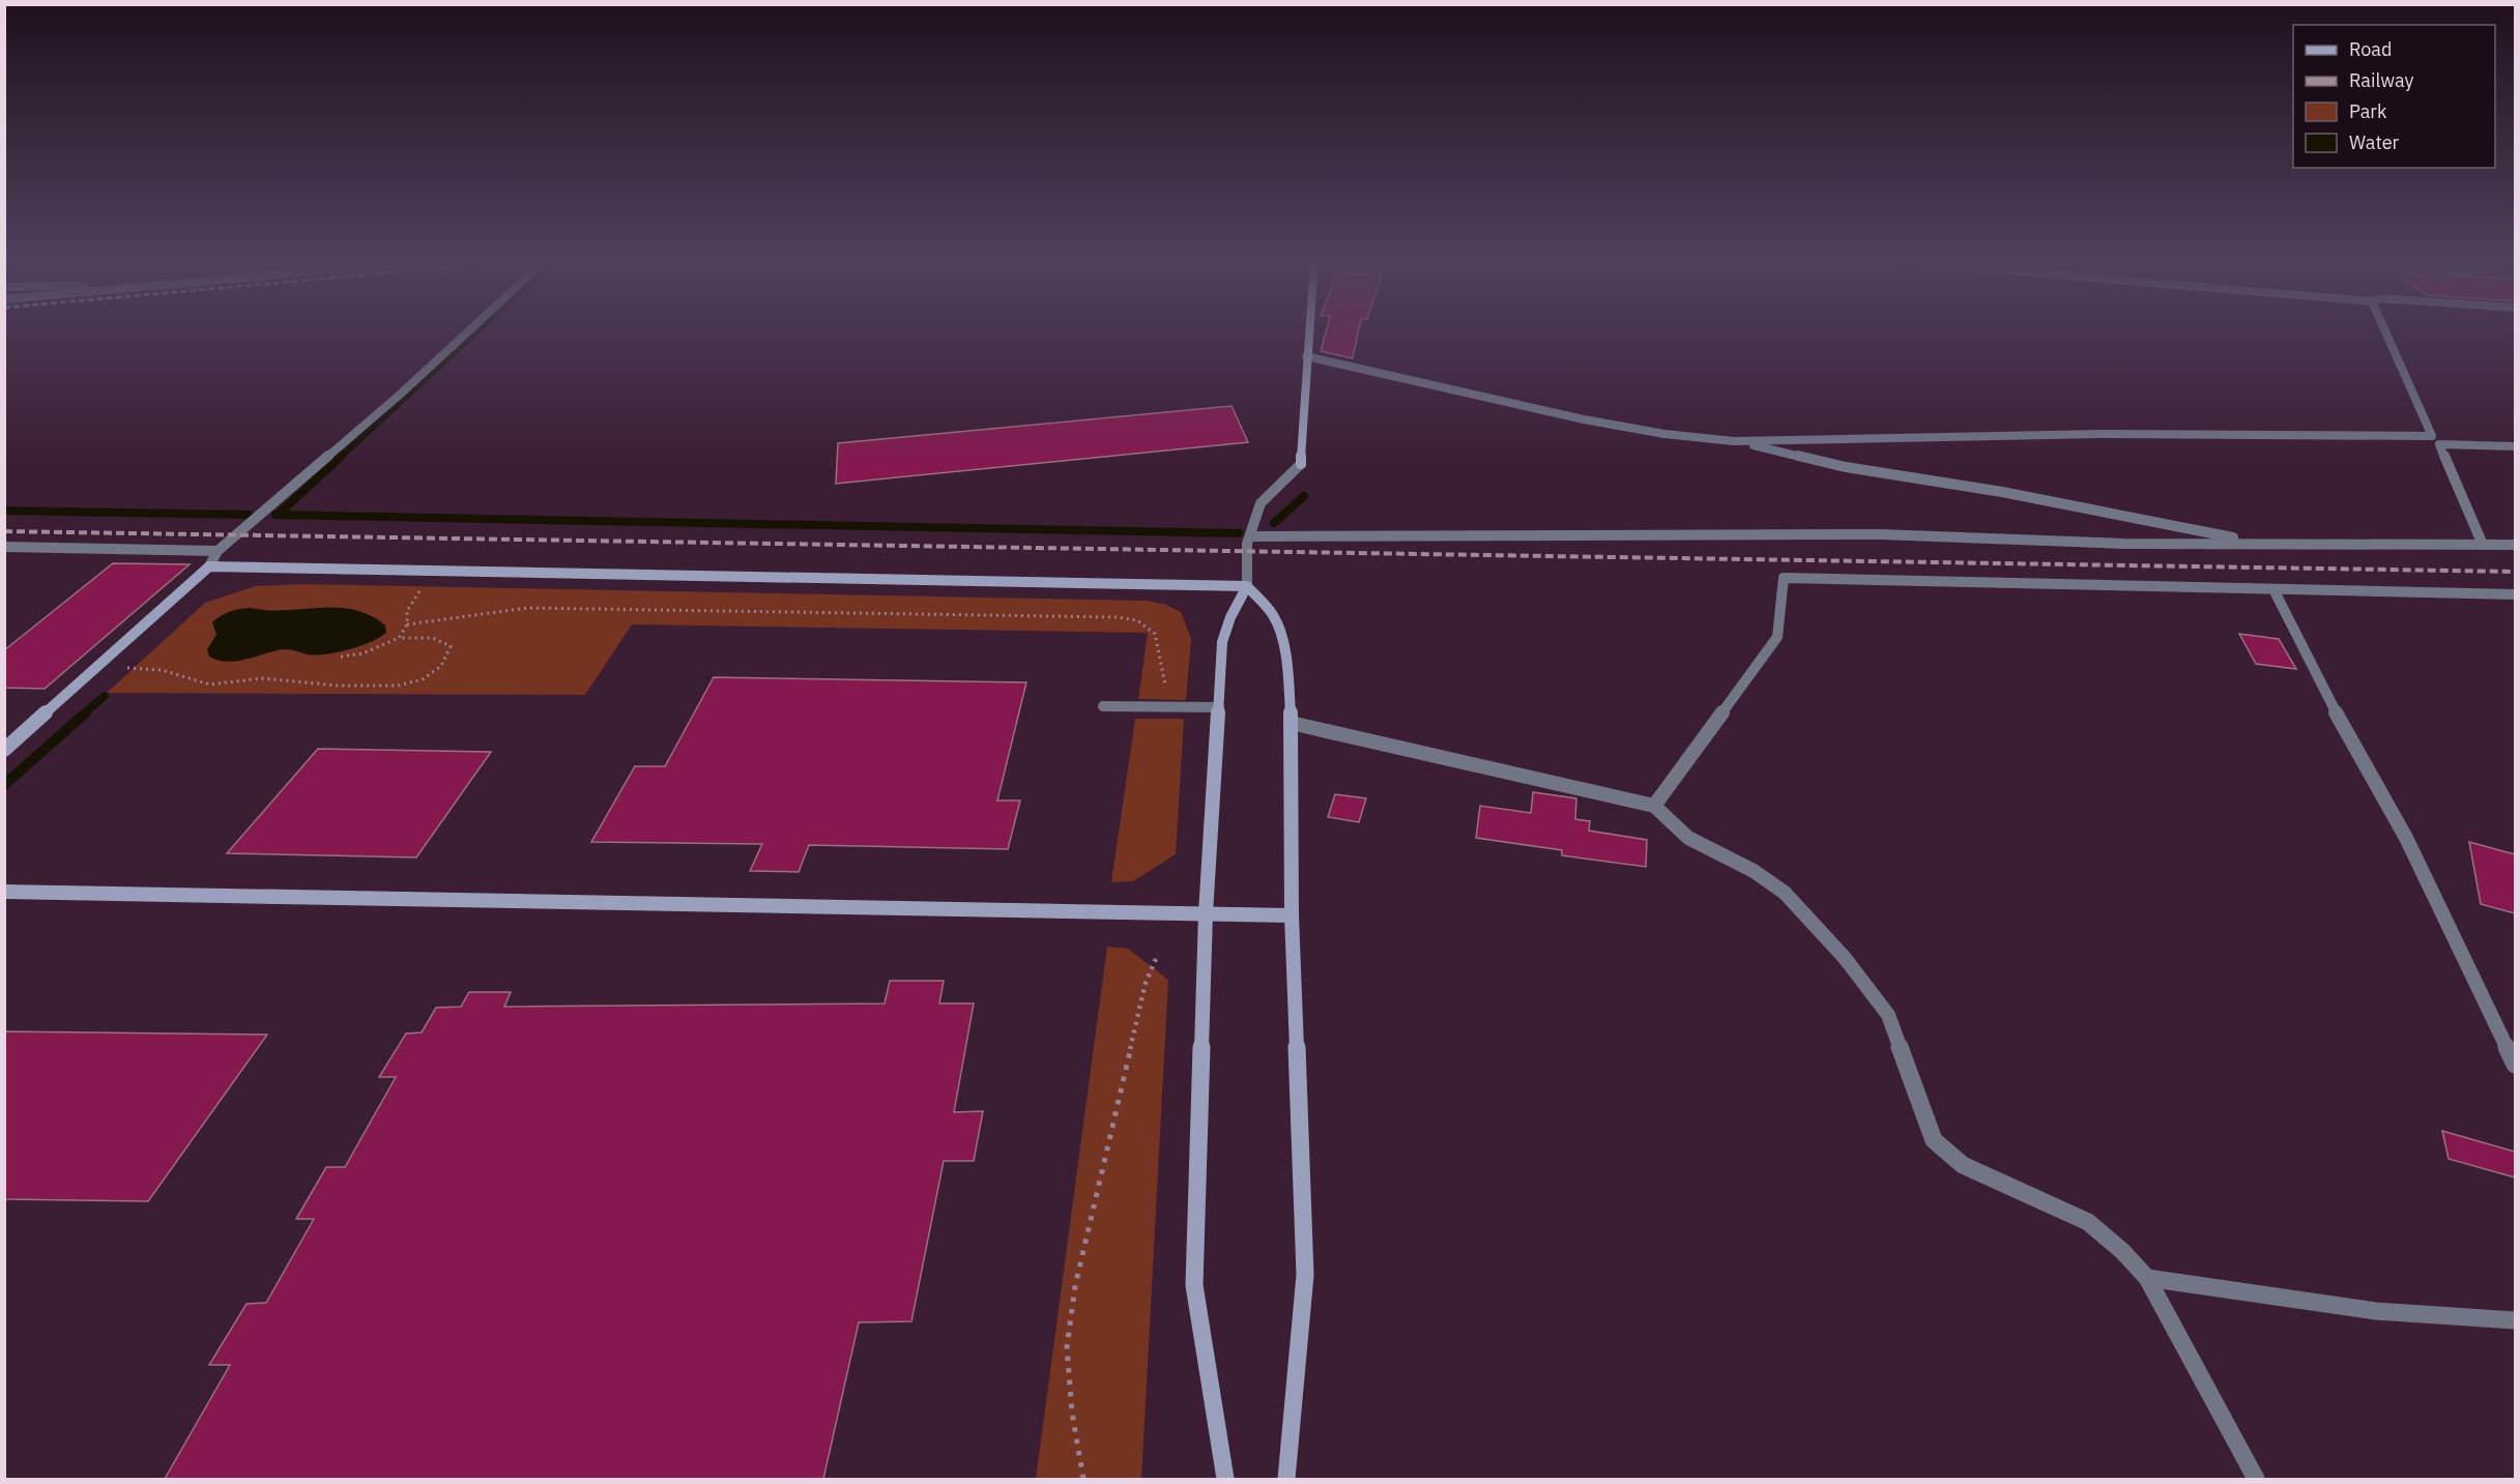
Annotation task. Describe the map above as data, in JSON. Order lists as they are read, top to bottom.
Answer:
{
  "legend": [
    "Road",
    "Railway",
    "Park",
    "Water"
  ]
}
